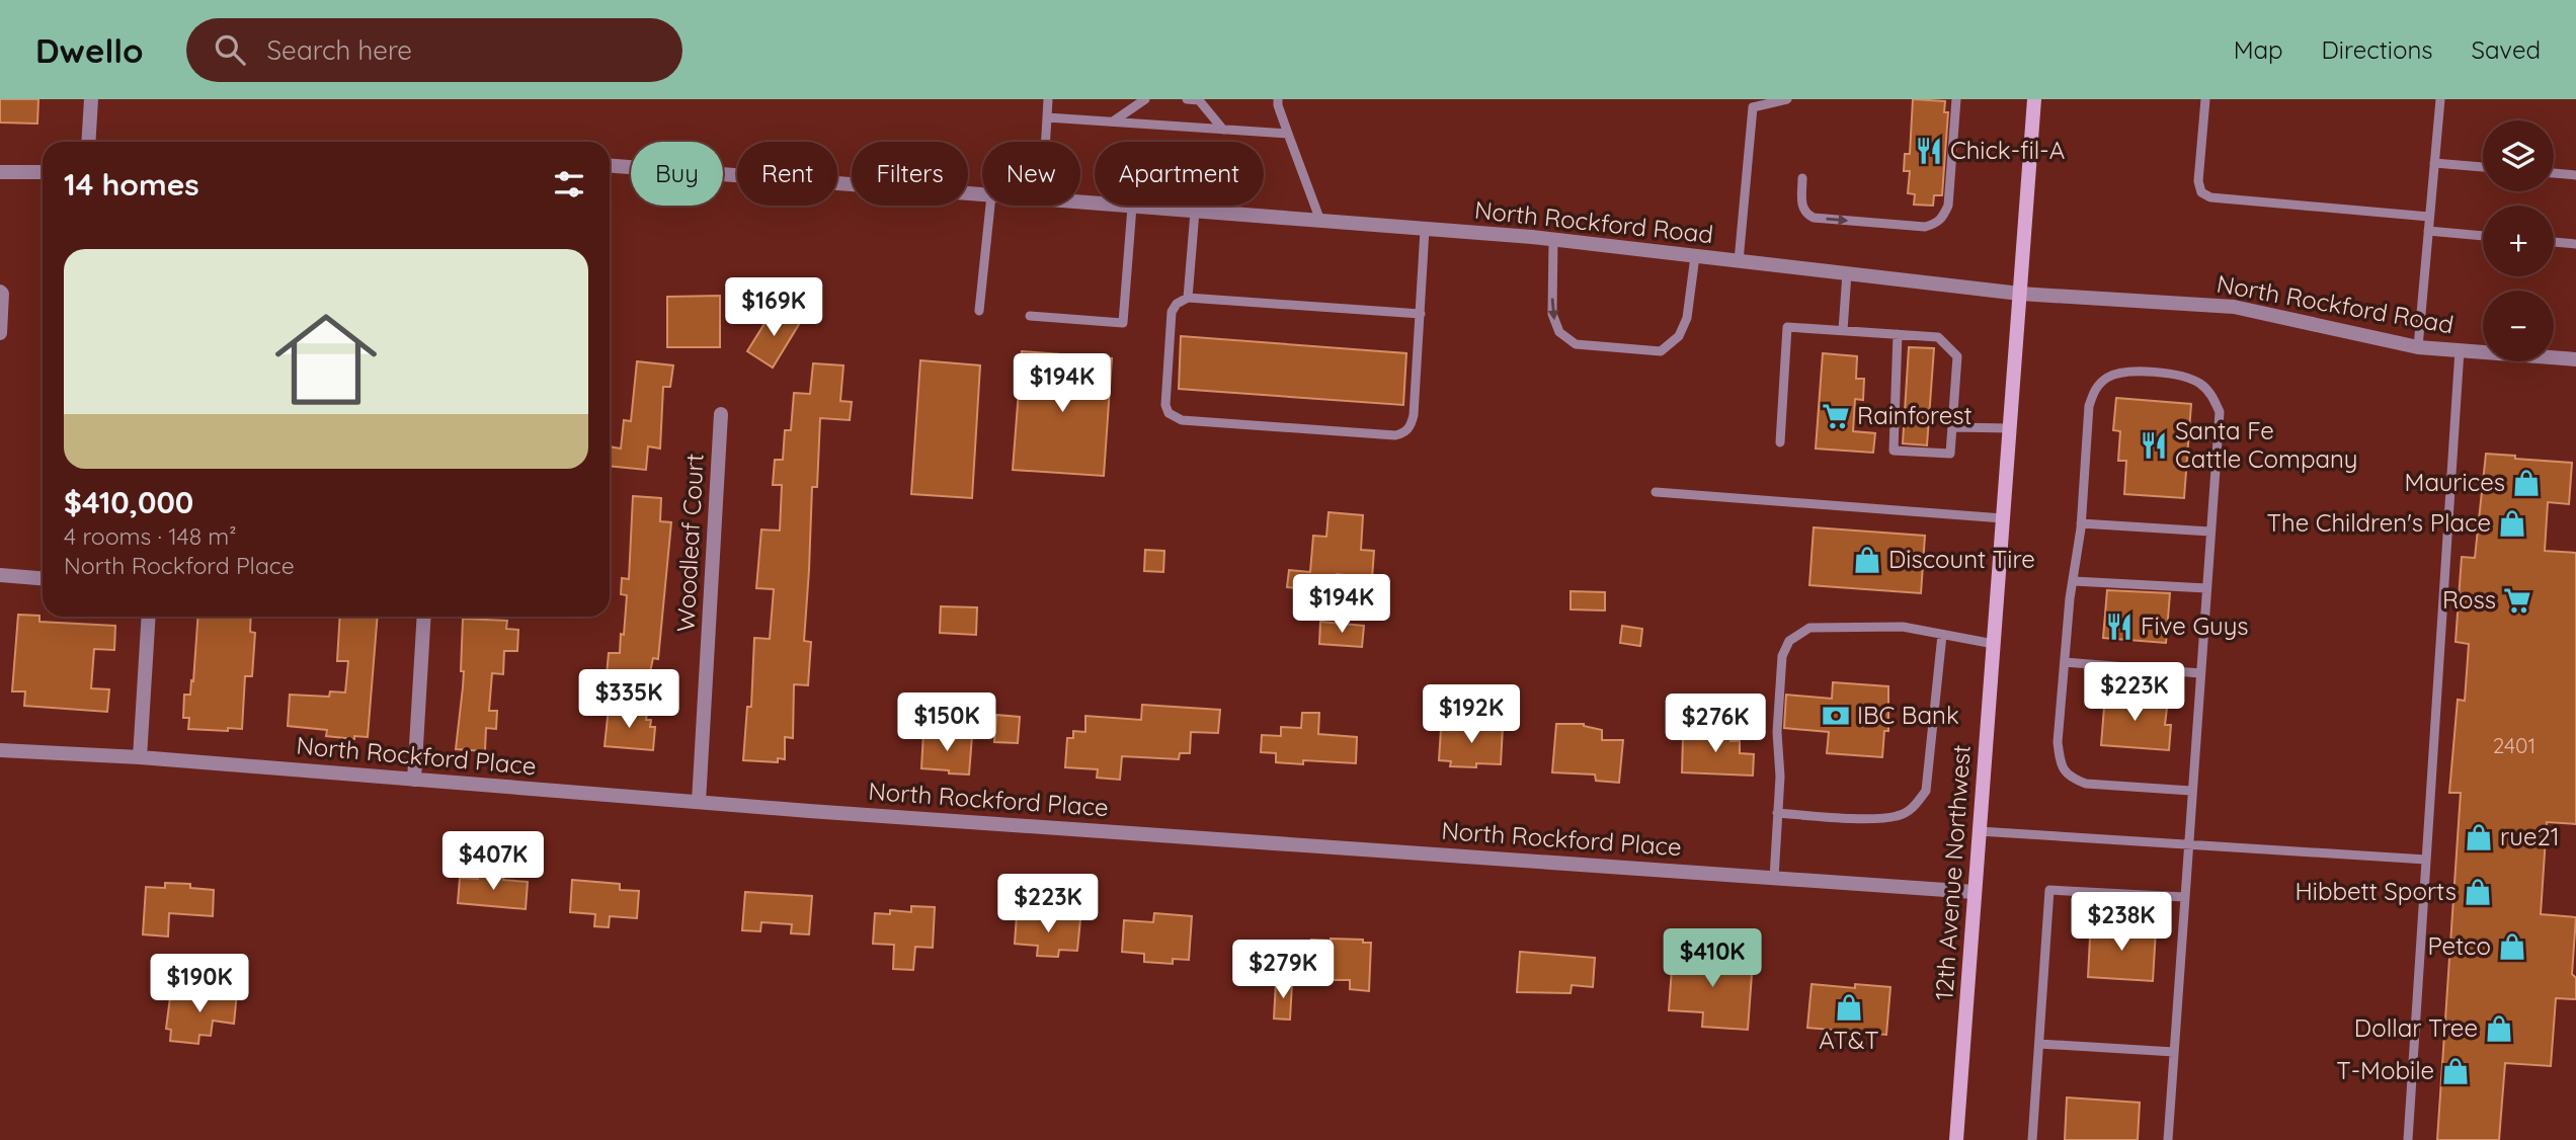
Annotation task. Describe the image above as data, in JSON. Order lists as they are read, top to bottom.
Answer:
{
  "streets": {
    "main road": ["12th Avenue Northwest"],
    "street": ["North Rockford Road", "Woodleaf Court", "North Rockford Place"]
  },
  "crossings": [
    ["North Rockford Road", "12th Avenue Northwest"],
    ["Woodleaf Court", "North Rockford Place"],
    ["North Rockford Place", "12th Avenue Northwest"]
  ],
  "places": {
    "restaurant": ["Chick-fil-A", "Santa Fe Cattle Company", "Five Guys"],
    "supermarket": ["Rainforest", "Ross"],
    "shop": [
      "Maurices",
      "The Children's Place",
      "Discount Tire",
      "rue21",
      "Hibbett Sports",
      "Petco",
      "AT&T",
      "Dollar Tree",
      "T-Mobile"
    ],
    "bank": ["IBC Bank"]
  },
  "house_numbers": ["2401"],
  "page": {
    "header": "Dwello",
    "search": "Search here",
    "nav": ["Map", "Directions", "Saved"],
    "map_buttons": ["+", "−"],
    "chip": [
      "Buy",
      "Rent",
      "Filters",
      "New",
      "Apartment"
    ],
    "heading": "14 homes",
    "list": [
      {
        "name": "$410,000",
        "note": "4 rooms · 148 m² · North Rockford Place"
      }
    ],
    "price": [
      "$169K",
      "$194K",
      "$194K",
      "$223K",
      "$335K",
      "$192K",
      "$150K",
      "$276K",
      "$407K",
      "$223K",
      "$238K",
      "$410K",
      "$279K",
      "$190K"
    ]
  }
}
